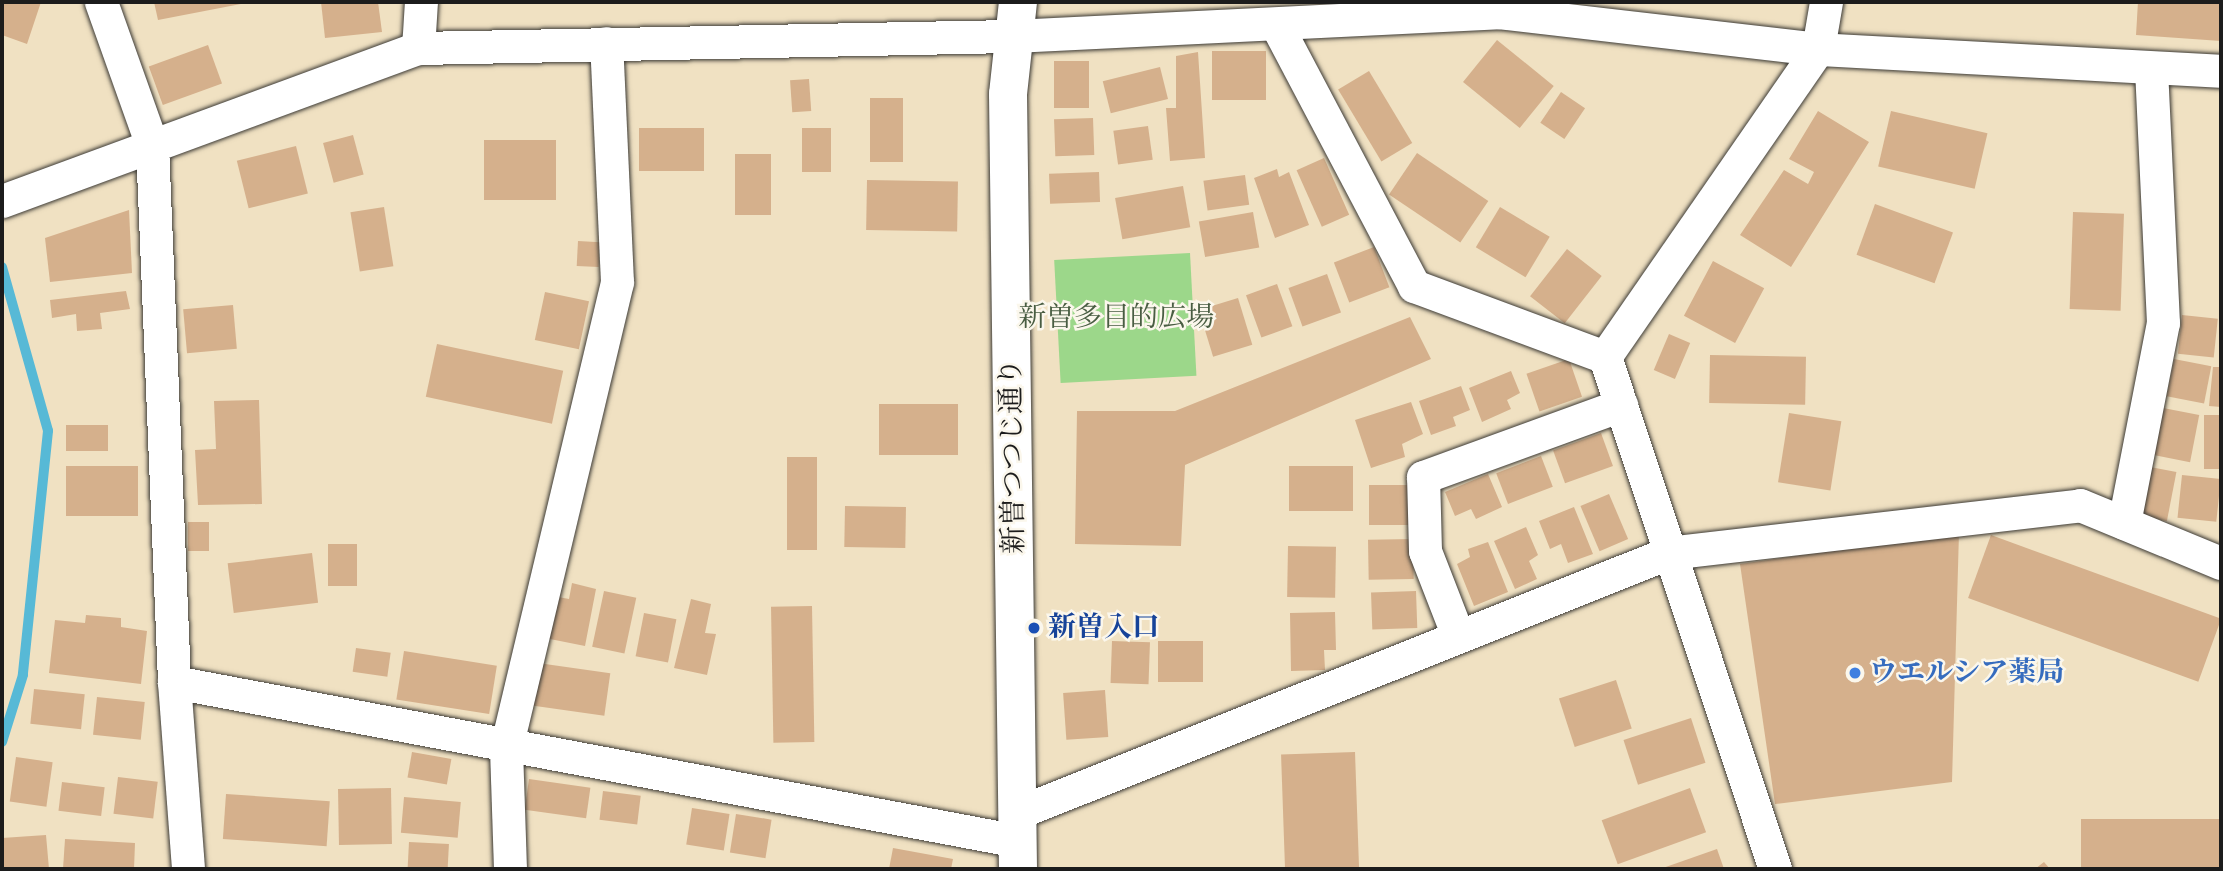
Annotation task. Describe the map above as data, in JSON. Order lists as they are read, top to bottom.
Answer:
{
  "streets": {
    "street": ["新曽つつじ通り"]
  },
  "parks": ["新曽多目的広場"],
  "places": ["新曽入口", "ウエルシア薬局"]
}
